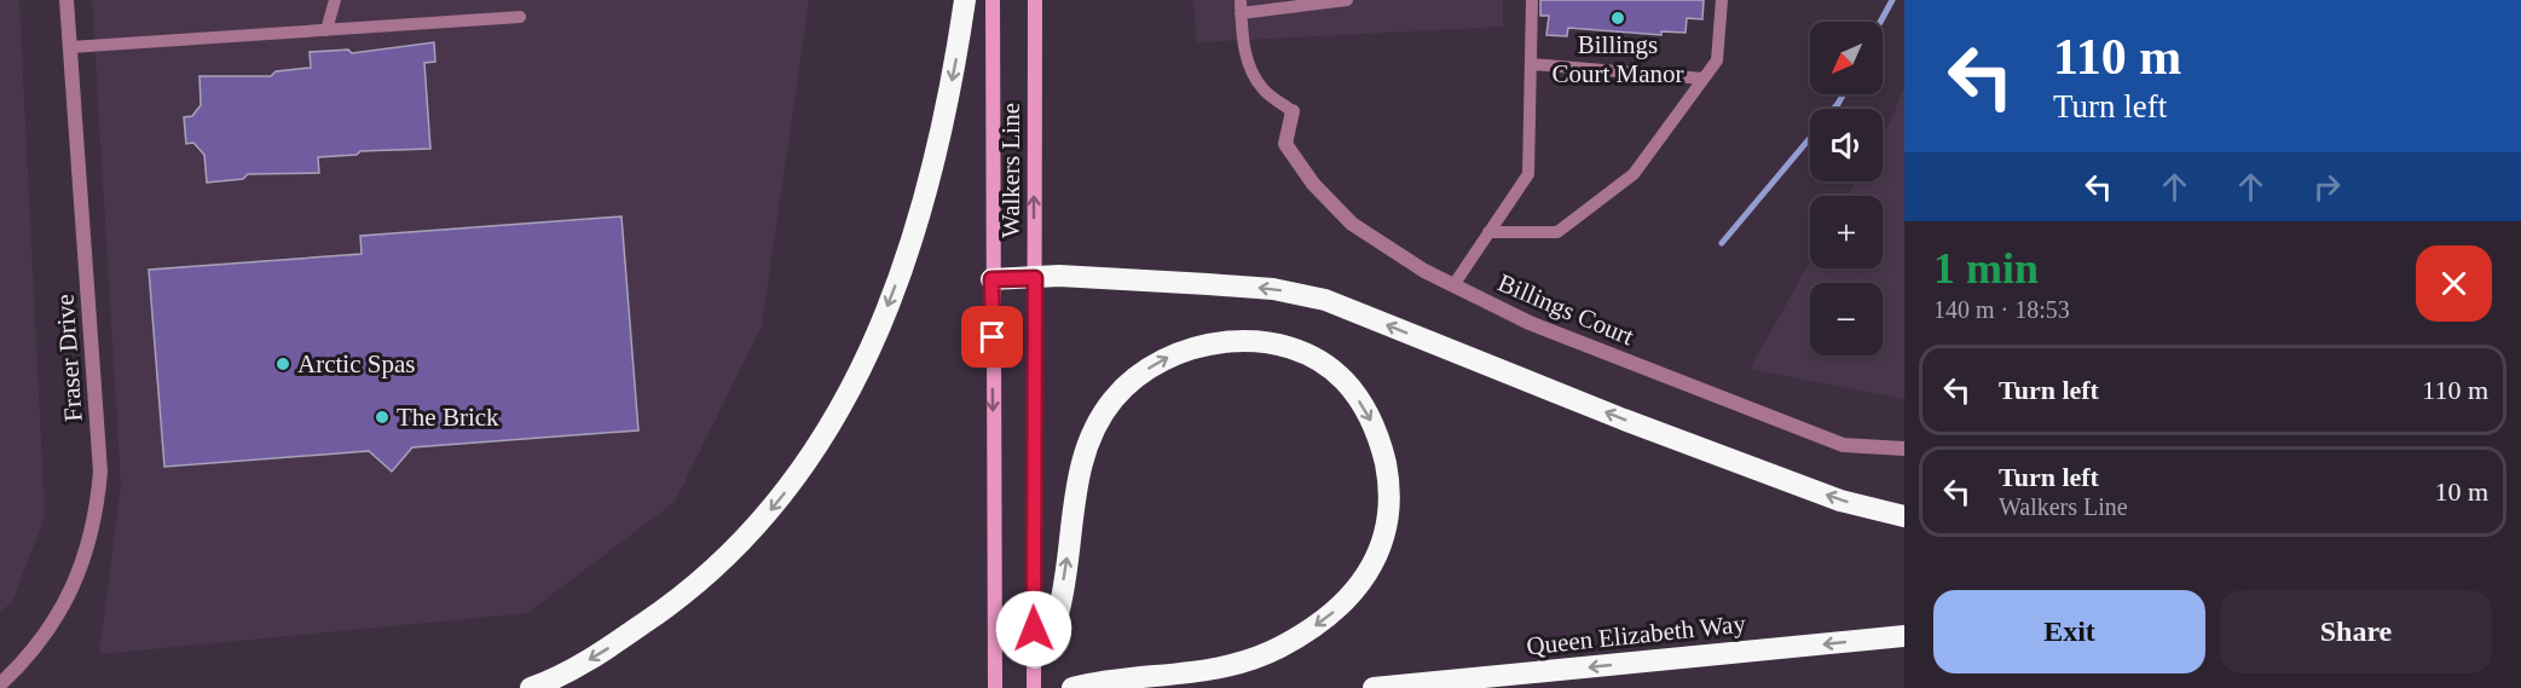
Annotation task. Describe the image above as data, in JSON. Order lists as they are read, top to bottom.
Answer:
{
  "streets": {
    "highway": ["Queen Elizabeth Way"],
    "main road": ["Walkers Line"],
    "street": ["Billings Court", "Fraser Drive"]
  },
  "places": ["Billings Court Manor", "Arctic Spas", "The Brick"],
  "north": "bottom left",
  "page": {
    "turn": ["110 m", "Turn left"],
    "map_buttons": ["+", "−"],
    "heading": ["1 min", "140 m · 18:53"],
    "list": [
      {
        "name": "Turn left",
        "value": "110 m"
      },
      {
        "name": "Turn left",
        "note": "Walkers Line",
        "value": "10 m"
      }
    ],
    "buttons": ["Exit", "Share"]
  }
}
